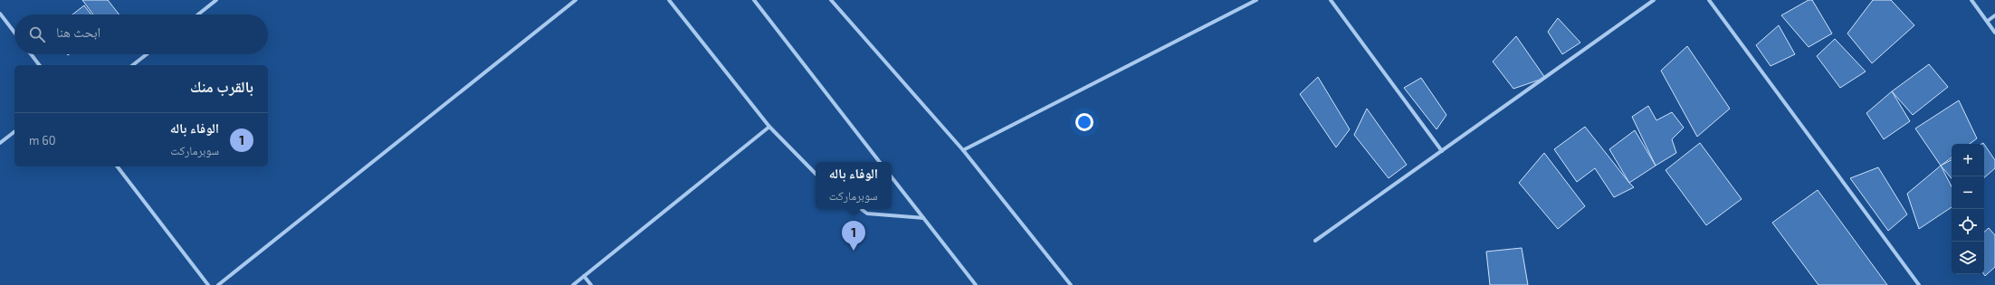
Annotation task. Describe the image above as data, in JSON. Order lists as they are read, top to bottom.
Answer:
{
  "page": {
    "search": "ابحث هنا",
    "heading": "بالقرب منك",
    "list": [
      {
        "mark": "1",
        "name": "الوفاء باله",
        "note": "سوبرماركت",
        "value": "60 m"
      }
    ],
    "map_buttons": ["+", "−"],
    "popup": ["الوفاء باله", "سوبرماركت"],
    "pins": "1"
  }
}
